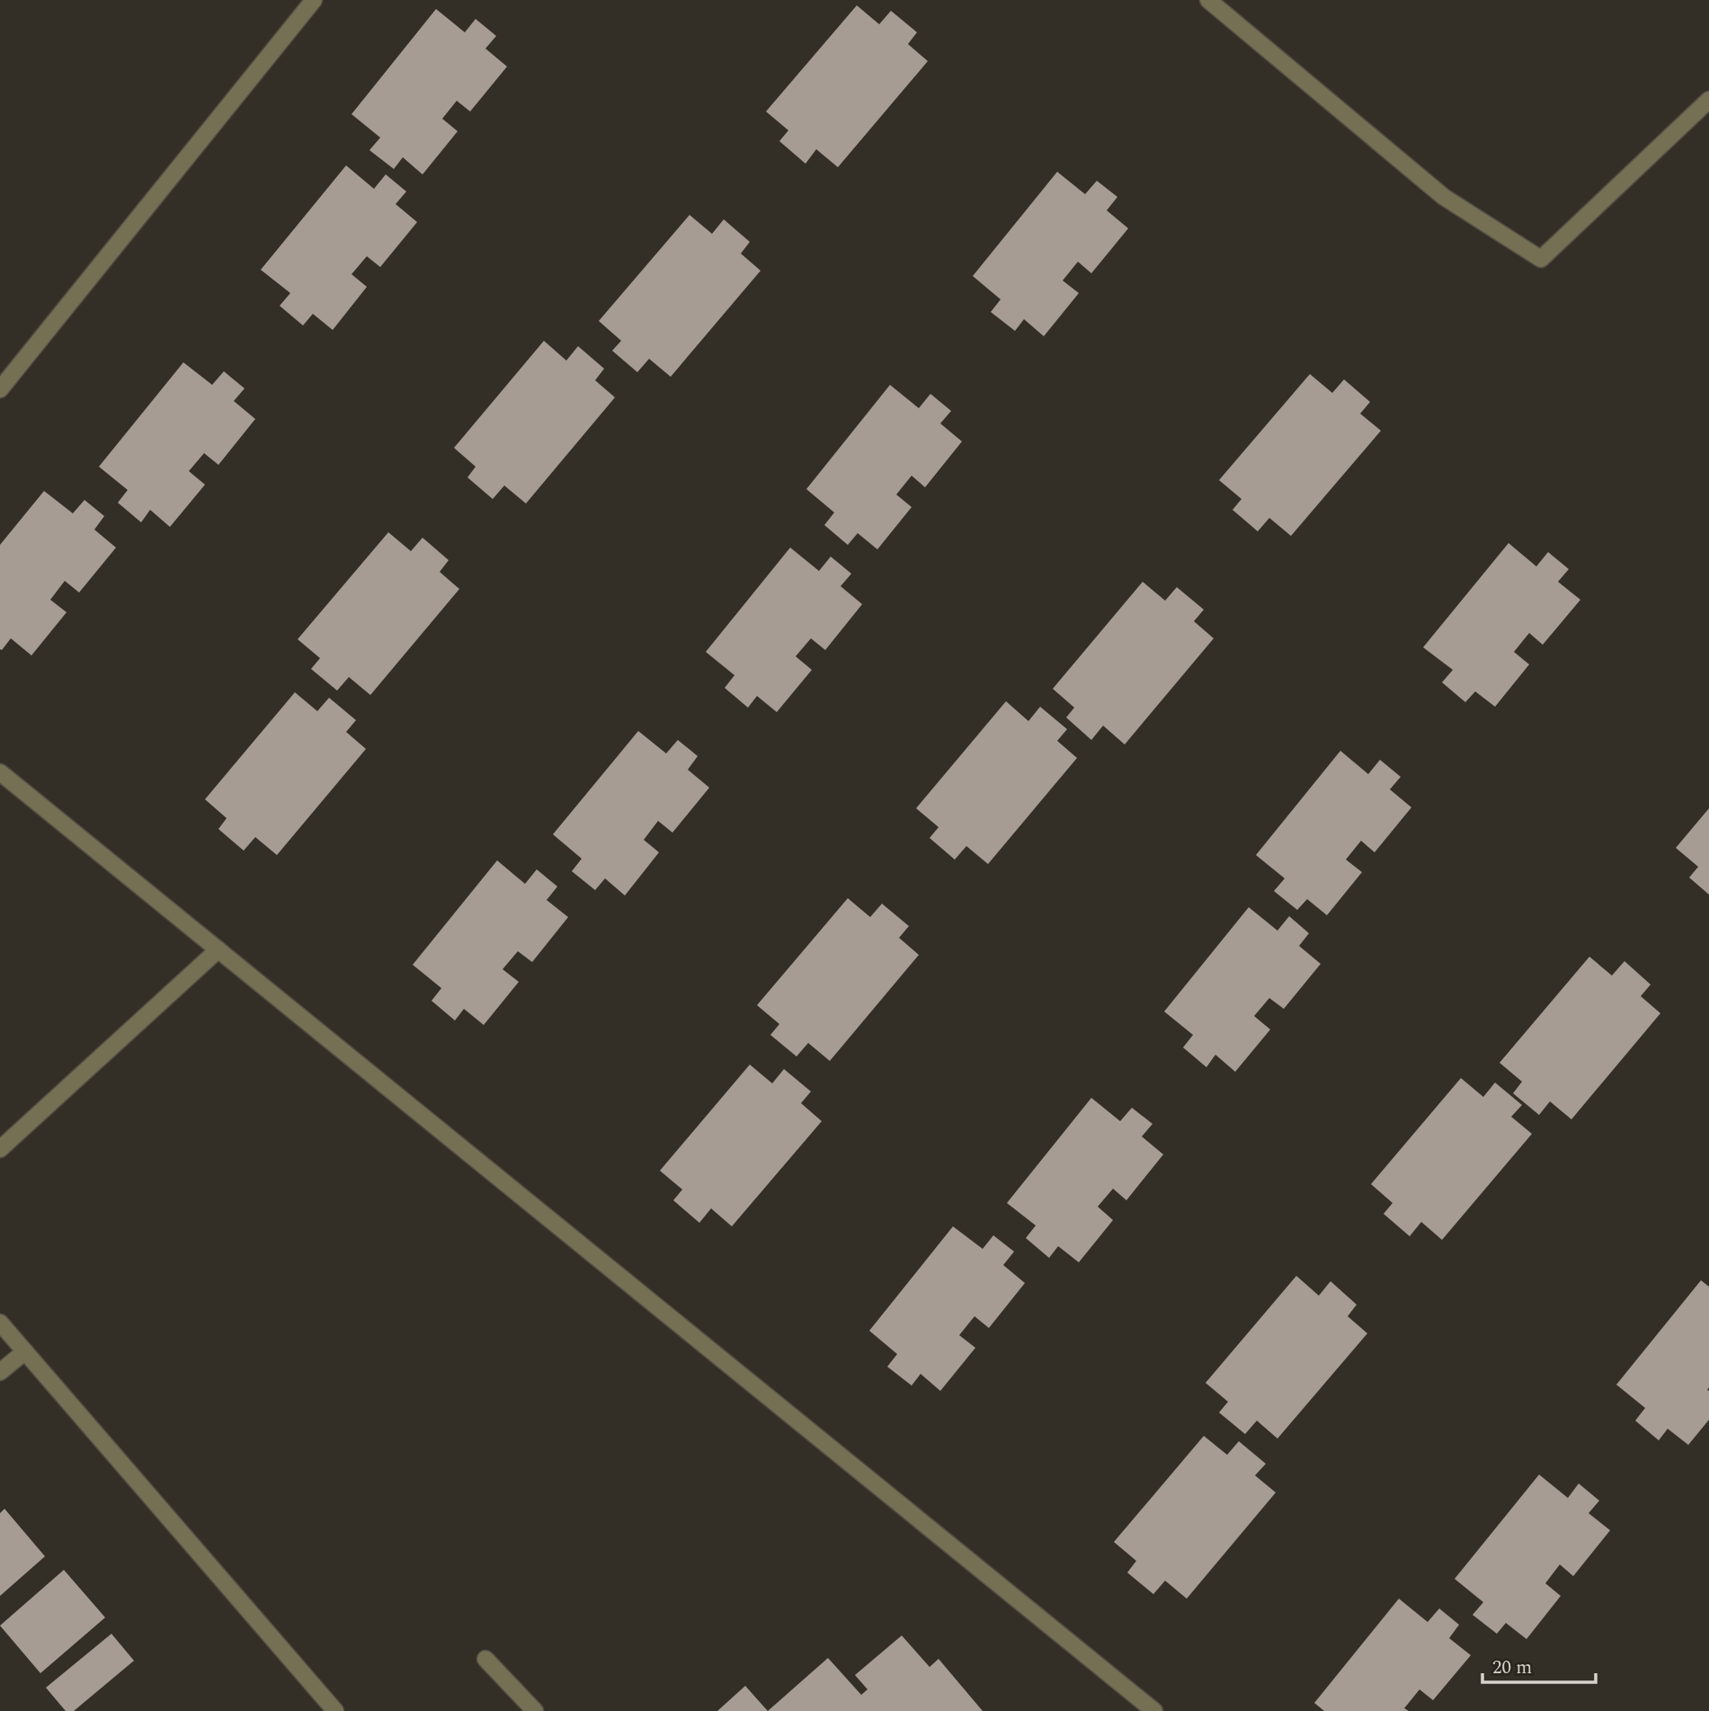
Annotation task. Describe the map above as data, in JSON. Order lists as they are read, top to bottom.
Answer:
{
  "scale_bar": "20 m"
}
